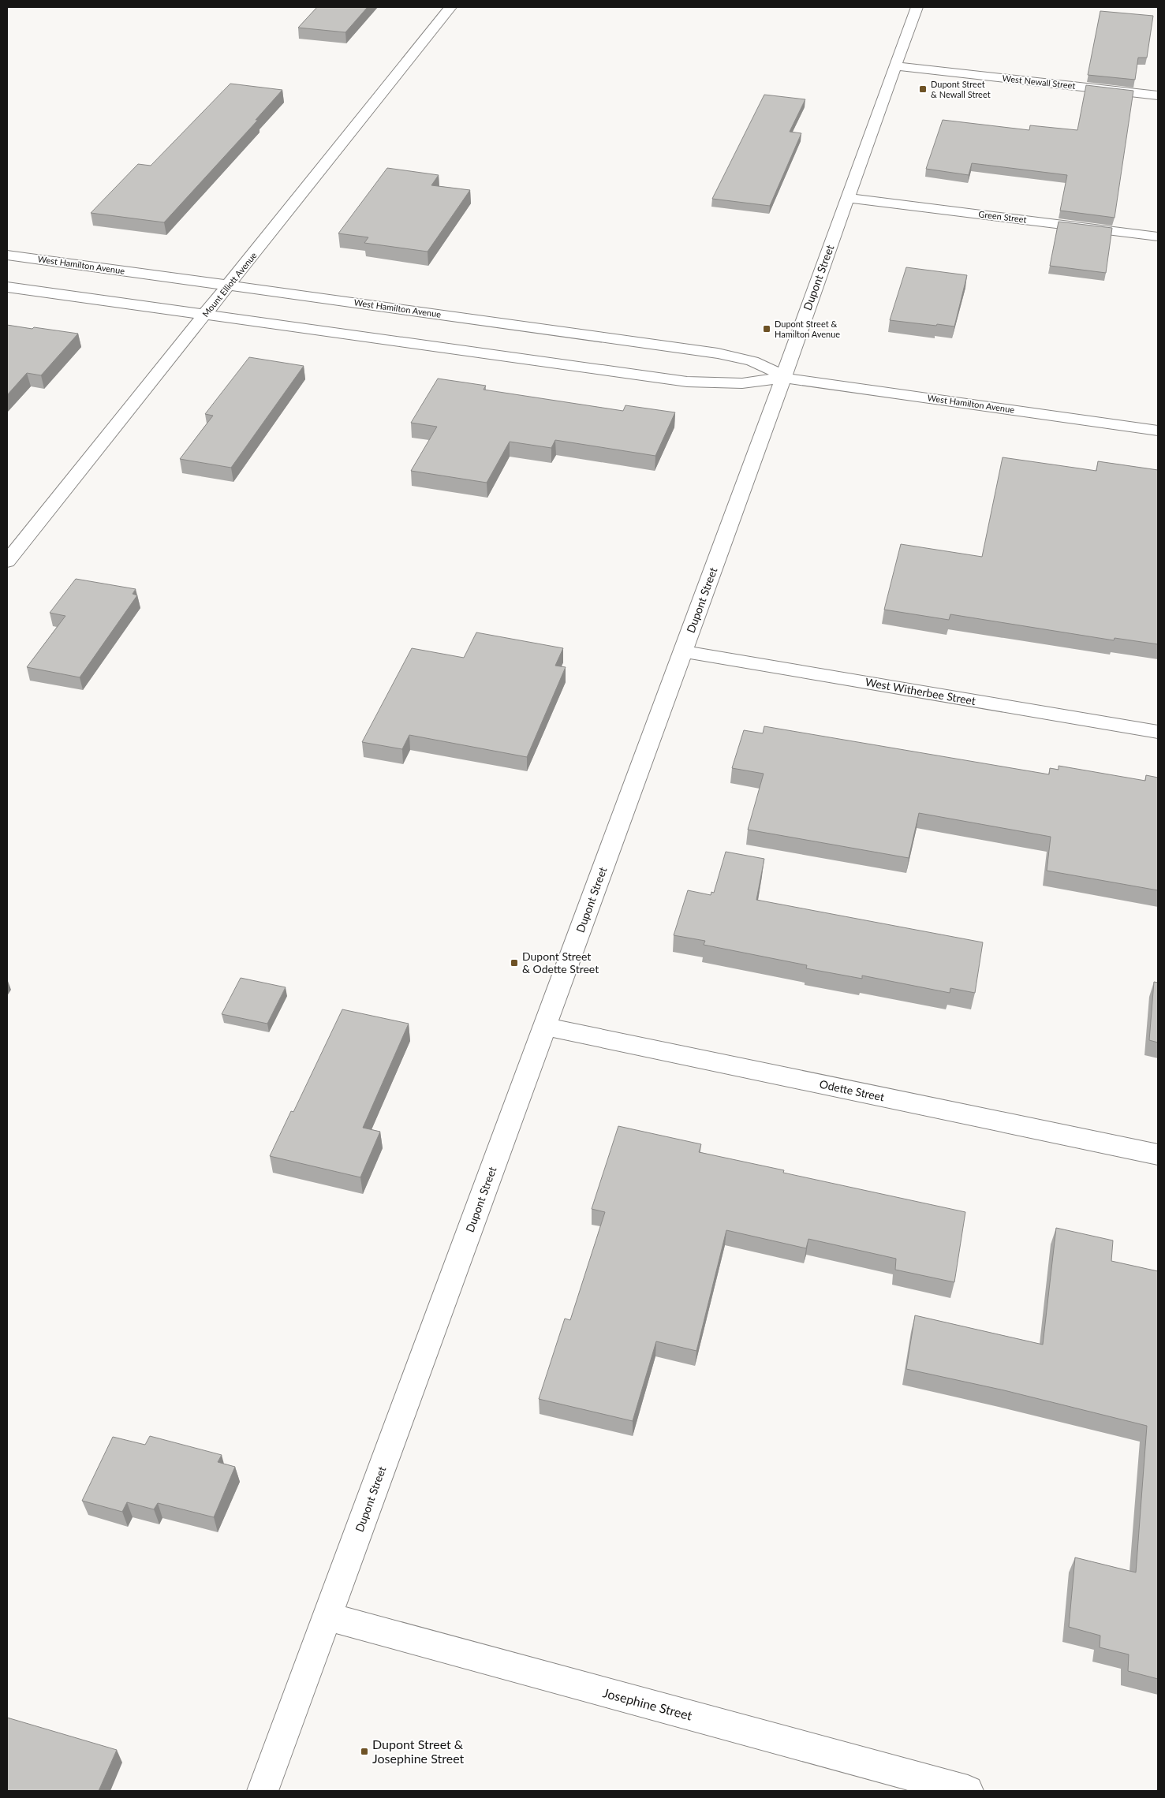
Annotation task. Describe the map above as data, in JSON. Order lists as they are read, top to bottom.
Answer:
{
  "streets": {
    "street": [
      "West Newall Street",
      "Green Street",
      "West Hamilton Avenue",
      "Dupont Street",
      "Mount Elliott Avenue",
      "West Witherbee Street",
      "Odette Street",
      "Josephine Street"
    ]
  },
  "crossings": [
    ["West Newall Street", "Dupont Street"],
    ["Green Street", "Dupont Street"],
    ["West Hamilton Avenue", "Dupont Street"],
    ["West Hamilton Avenue", "Mount Elliott Avenue"],
    ["Dupont Street", "West Witherbee Street"],
    ["Dupont Street", "Odette Street"],
    ["Dupont Street", "Josephine Street"]
  ],
  "places": {
    "transit": [
      "Dupont Street & Newall Street",
      "Dupont Street & Hamilton Avenue",
      "Dupont Street & Odette Street",
      "Dupont Street & Josephine Street"
    ]
  }
}
